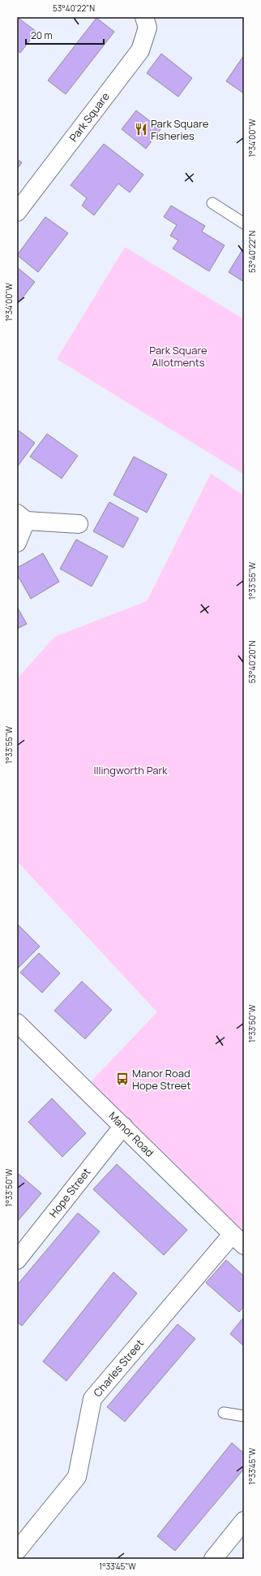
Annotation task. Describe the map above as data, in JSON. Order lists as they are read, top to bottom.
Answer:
{
  "streets": {
    "street": [
      "Park Square",
      "Manor Road",
      "Hope Street",
      "Charles Street"
    ]
  },
  "crossings": [
    ["Manor Road", "Hope Street"],
    ["Manor Road", "Charles Street"]
  ],
  "parks": ["Park Square Allotments", "Illingworth Park"],
  "places": {
    "restaurant": ["Park Square Fisheries"],
    "bus stop": ["Manor Road Hope Street"]
  },
  "scale_bar": "20 m",
  "coordinates": [
    "53°40'22\"N",
    "1°34'00\"W",
    "1°33'55\"W",
    "53°40'20\"N",
    "1°33'50\"W",
    "1°33'45\"W"
  ]
}
